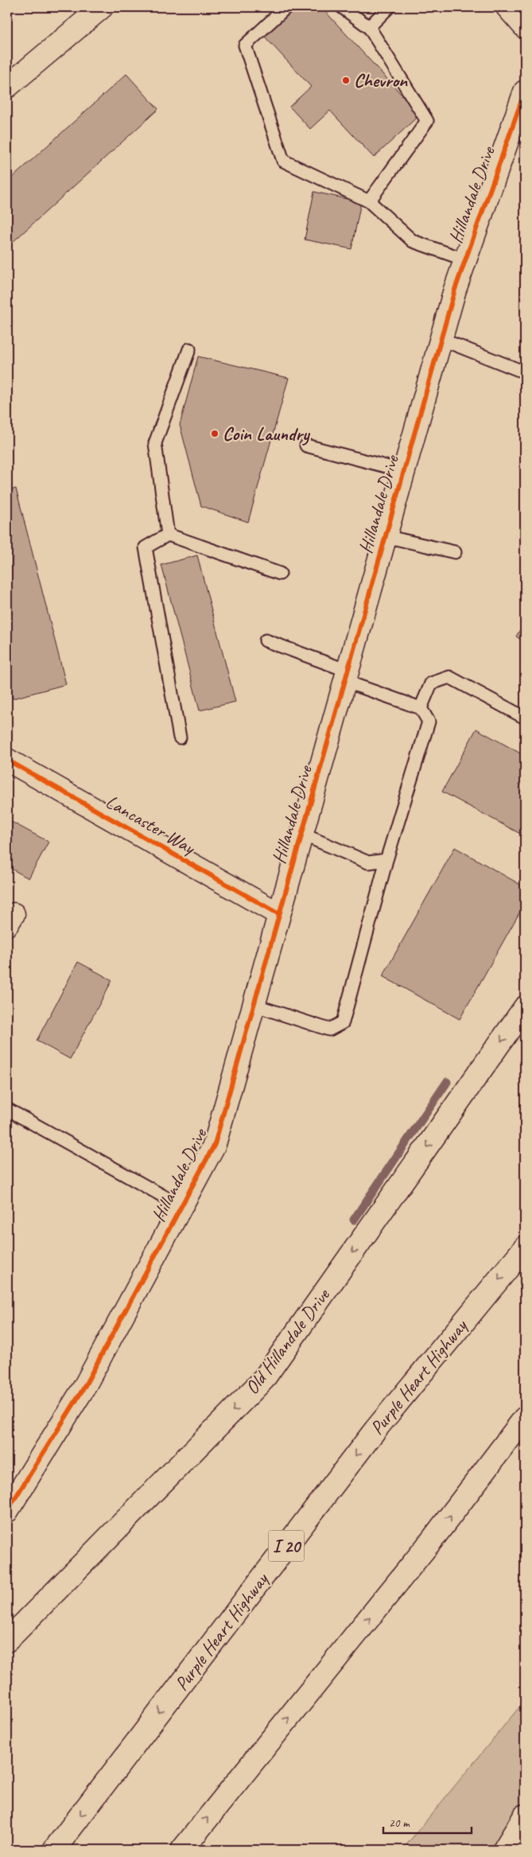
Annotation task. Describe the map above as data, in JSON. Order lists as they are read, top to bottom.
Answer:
{
  "streets": {
    "main road": [
      "Hillandale Drive",
      "Lancaster Way",
      "Old Hillandale Drive",
      "Purple Heart Highway",
      "I 20"
    ]
  },
  "crossings": [
    ["Hillandale Drive", "Lancaster Way"]
  ],
  "one_way": ["Old Hillandale Drive"],
  "places": ["Chevron", "Coin Laundry"],
  "scale_bar": "20 m"
}
